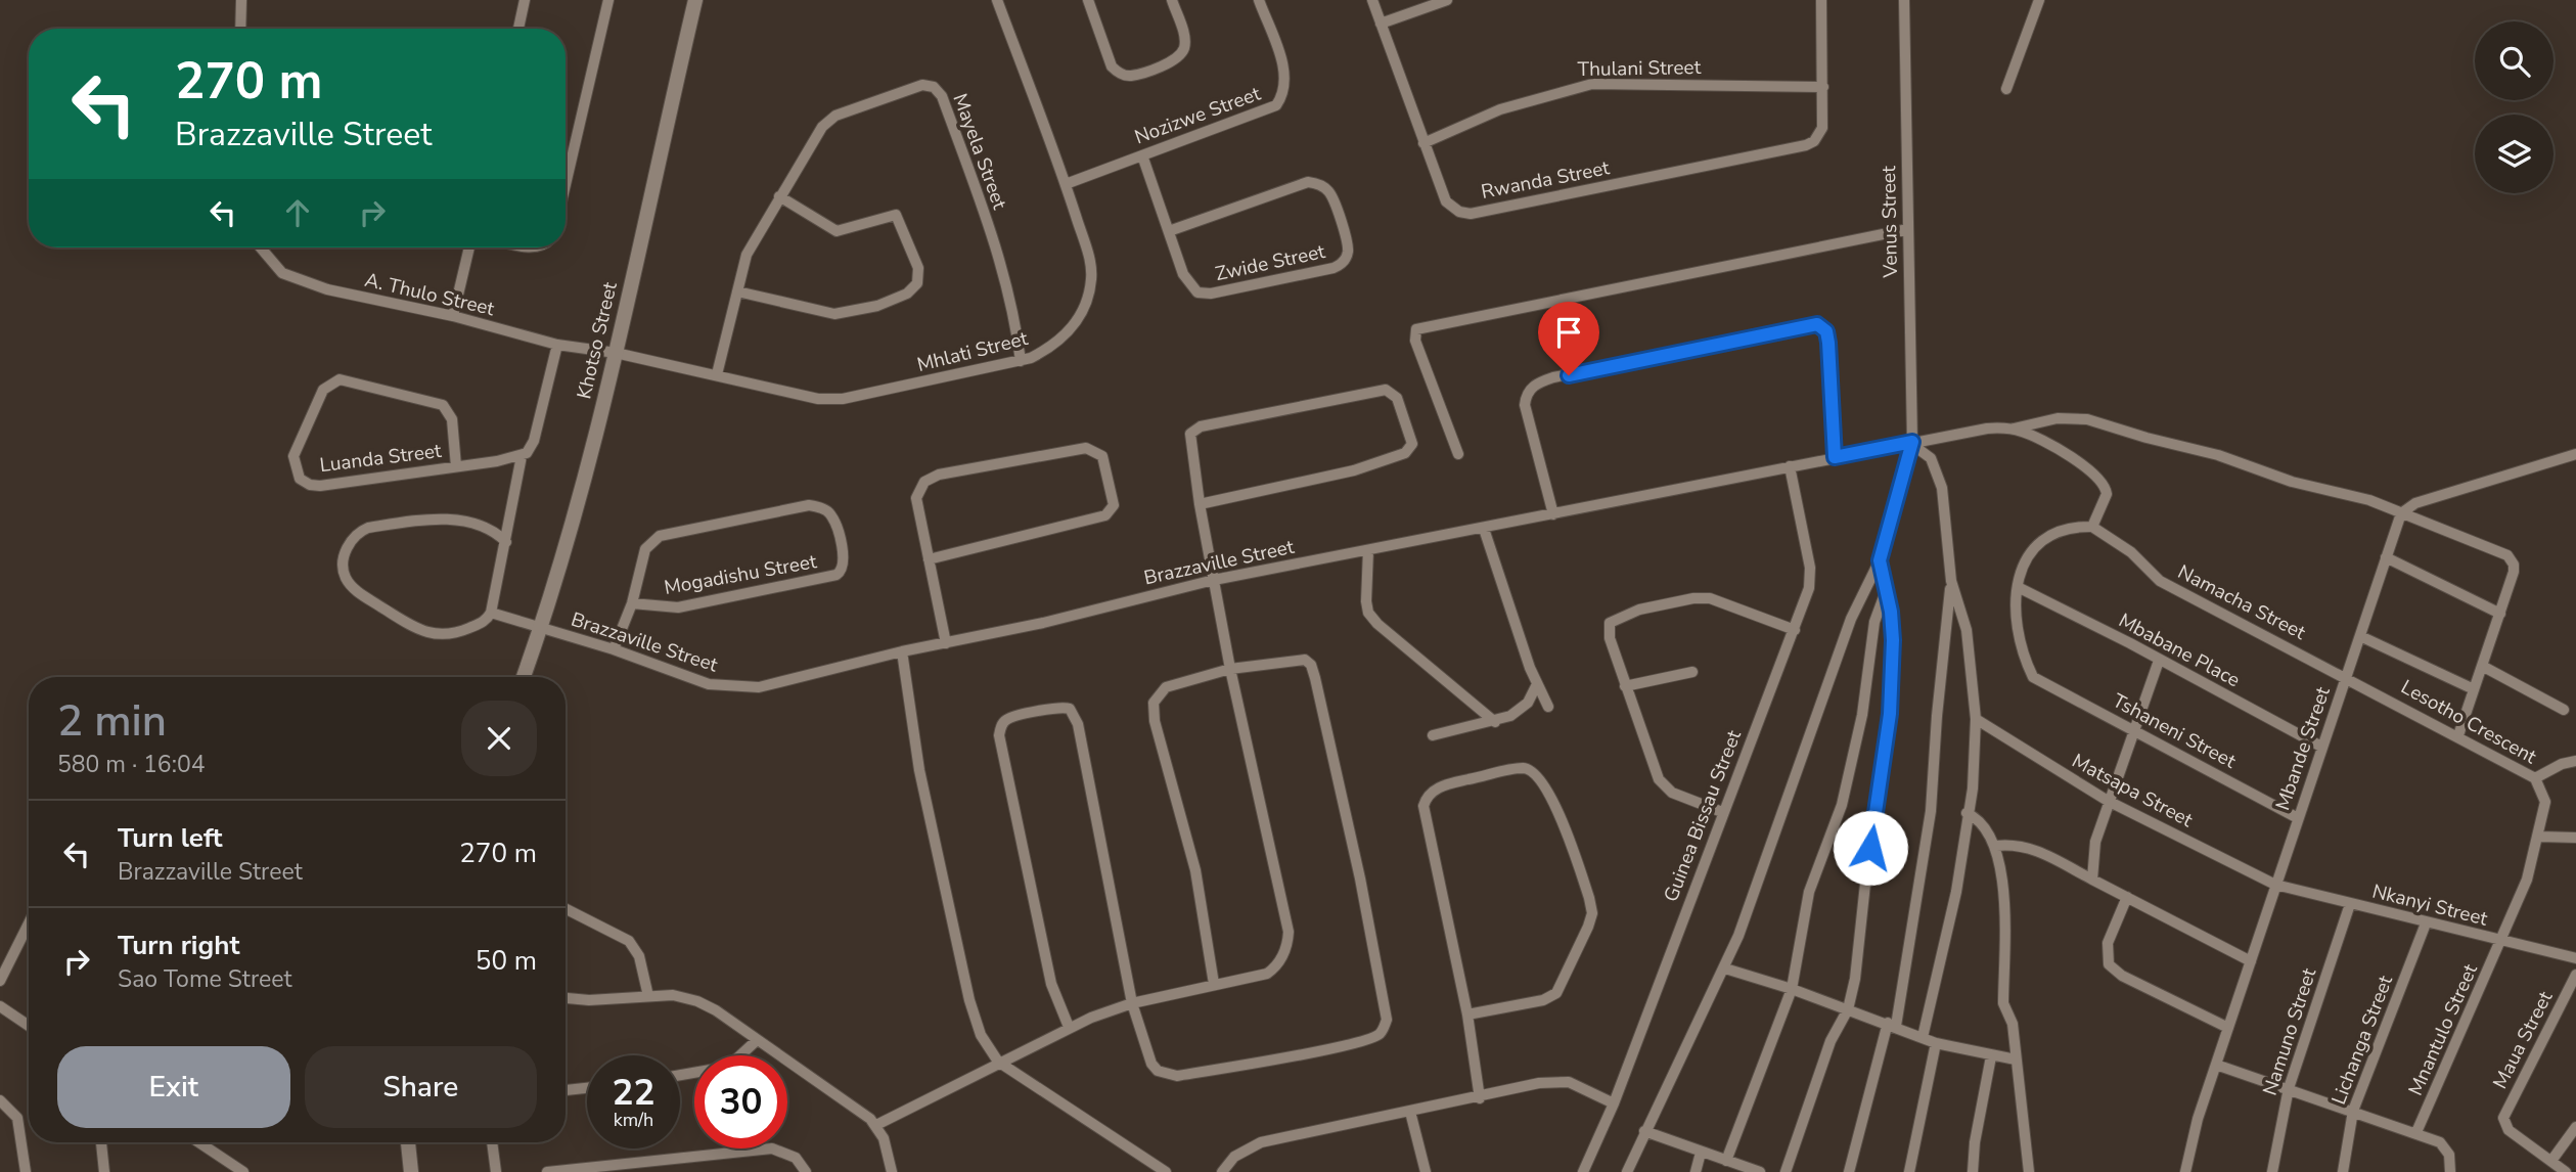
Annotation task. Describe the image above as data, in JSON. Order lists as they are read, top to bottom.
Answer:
{
  "streets": {
    "street": [
      "Thulani Street",
      "Nozizwe Street",
      "Mayela Street",
      "Rwanda Street",
      "Venus Street",
      "Zwide Street",
      "A. Thulo Street",
      "Khotso Street",
      "Mhlati Street",
      "Luanda Street",
      "Brazzaville Street",
      "Mogadishu Street",
      "Namacha Street",
      "Mbabane Place",
      "Lesotho Crescent",
      "Tshaneni Street",
      "Mbande Street",
      "Matsapa Street",
      "Guinea Bissau Street",
      "Nkanyi Street",
      "Mnantulo Street",
      "Namuno Street",
      "Lichanga Street",
      "Maua Street"
    ]
  },
  "crossings": [
    ["Thulani Street", "Rwanda Street"],
    ["Nozizwe Street", "Zwide Street"],
    ["Nozizwe Street", "Mhlati Street"],
    ["Mayela Street", "Mhlati Street"],
    ["Venus Street", "Brazzaville Street"],
    ["A. Thulo Street", "Khotso Street"],
    ["A. Thulo Street", "Mhlati Street"],
    ["Khotso Street", "Mhlati Street"],
    ["Khotso Street", "Brazzaville Street"],
    ["Brazzaville Street", "Mogadishu Street"],
    ["Brazzaville Street", "Guinea Bissau Street"],
    ["Namacha Street", "Lesotho Crescent"],
    ["Namacha Street", "Mbande Street"],
    ["Mbabane Place", "Tshaneni Street"],
    ["Mbabane Place", "Mbande Street"],
    ["Lesotho Crescent", "Mbande Street"],
    ["Lesotho Crescent", "Nkanyi Street"],
    ["Lesotho Crescent", "Mnantulo Street"],
    ["Tshaneni Street", "Mbande Street"],
    ["Mbande Street", "Matsapa Street"],
    ["Mbande Street", "Nkanyi Street"],
    ["Matsapa Street", "Nkanyi Street"],
    ["Nkanyi Street", "Mnantulo Street"],
    ["Nkanyi Street", "Namuno Street"],
    ["Nkanyi Street", "Lichanga Street"]
  ],
  "page": {
    "turn": ["270 m", "Brazzaville Street"],
    "heading": ["2 min", "580 m · 16:04"],
    "list": [
      {
        "name": "Turn left",
        "note": "Brazzaville Street",
        "value": "270 m"
      },
      {
        "name": "Turn right",
        "note": "Sao Tome Street",
        "value": "50 m"
      }
    ],
    "buttons": ["Exit", "Share"],
    "speed": "22 km/h",
    "limit": "30"
  }
}
